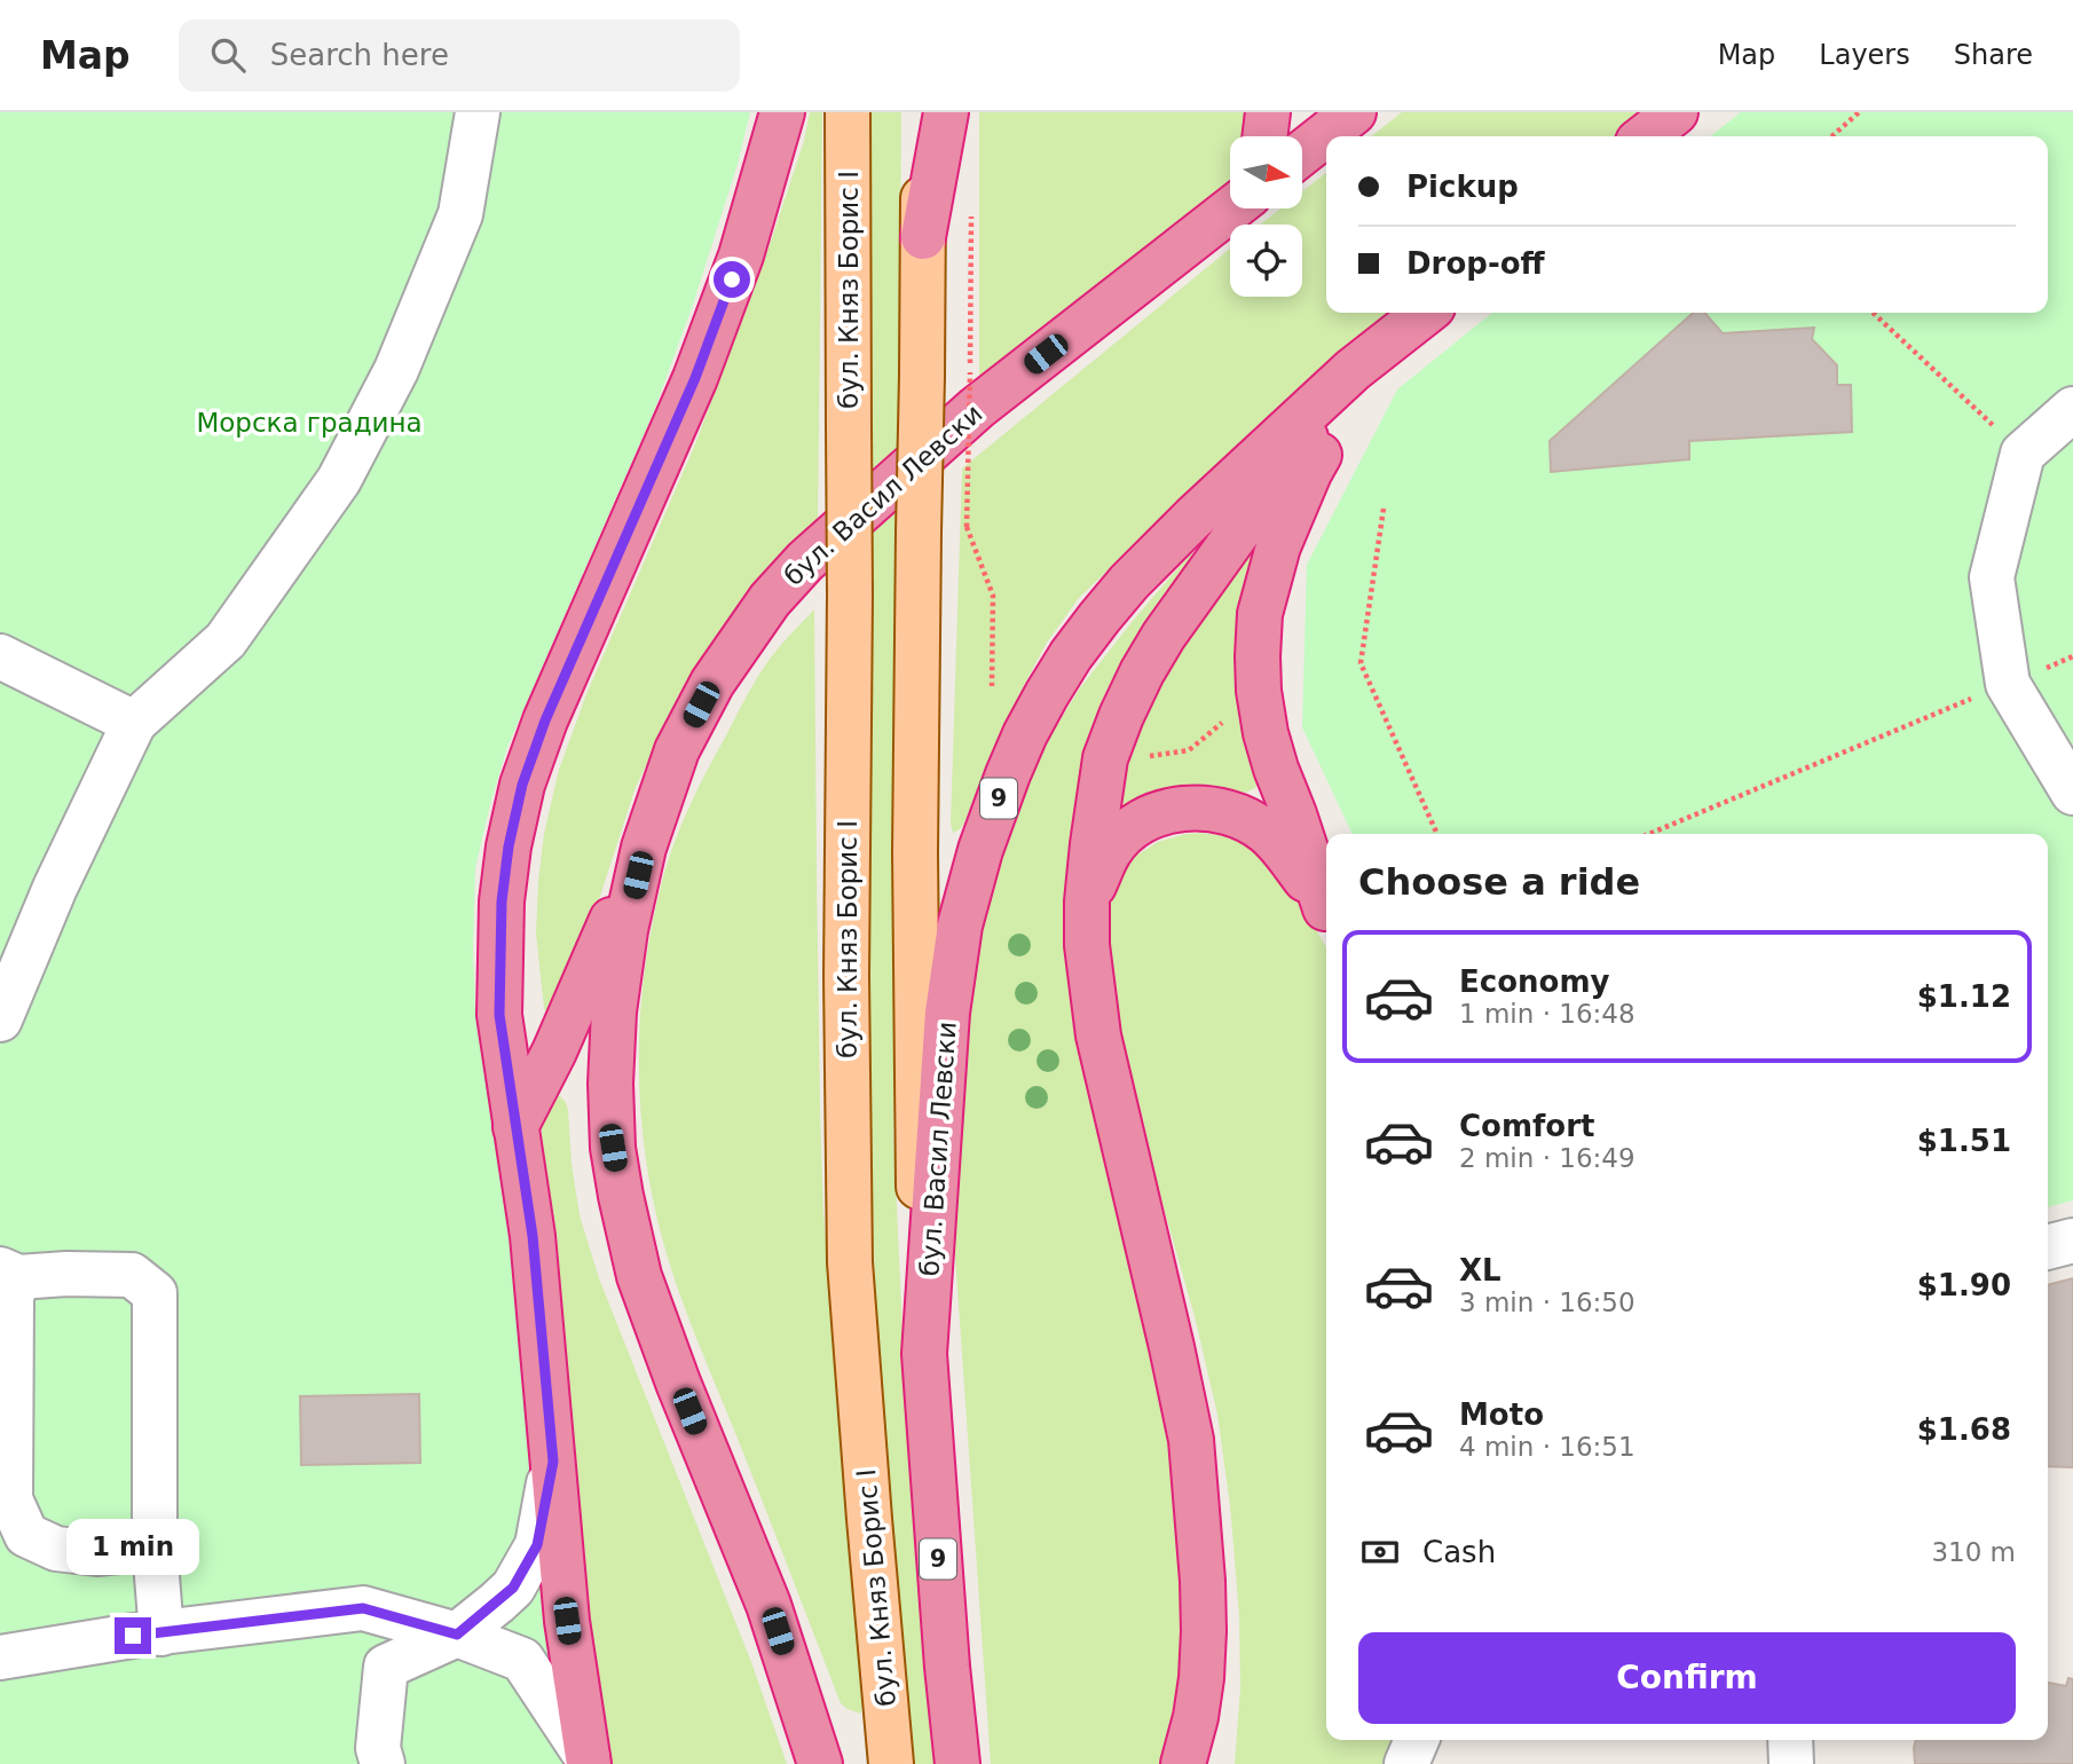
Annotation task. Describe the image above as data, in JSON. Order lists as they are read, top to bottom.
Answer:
{
  "streets": {
    "highway": ["бул. Васил Левски", "9"],
    "main road": ["бул. Княз Борис I"]
  },
  "crossings": [
    ["бул. Васил Левски", "9"]
  ],
  "parks": ["Морска градина"],
  "north": "right",
  "page": {
    "header": "Map",
    "search": "Search here",
    "nav": ["Map", "Layers", "Share"],
    "banner": ["Pickup", "Drop-off"],
    "heading": "Choose a ride",
    "list": [
      {
        "name": "Economy",
        "note": "1 min · 16:48",
        "value": "$1.12"
      },
      {
        "name": "Comfort",
        "note": "2 min · 16:49",
        "value": "$1.51"
      },
      {
        "name": "XL",
        "note": "3 min · 16:50",
        "value": "$1.90"
      },
      {
        "name": "Moto",
        "note": "4 min · 16:51",
        "value": "$1.68"
      }
    ],
    "pay": ["Cash", "310 m"],
    "bubble": "1 min",
    "buttons": "Confirm"
  }
}
